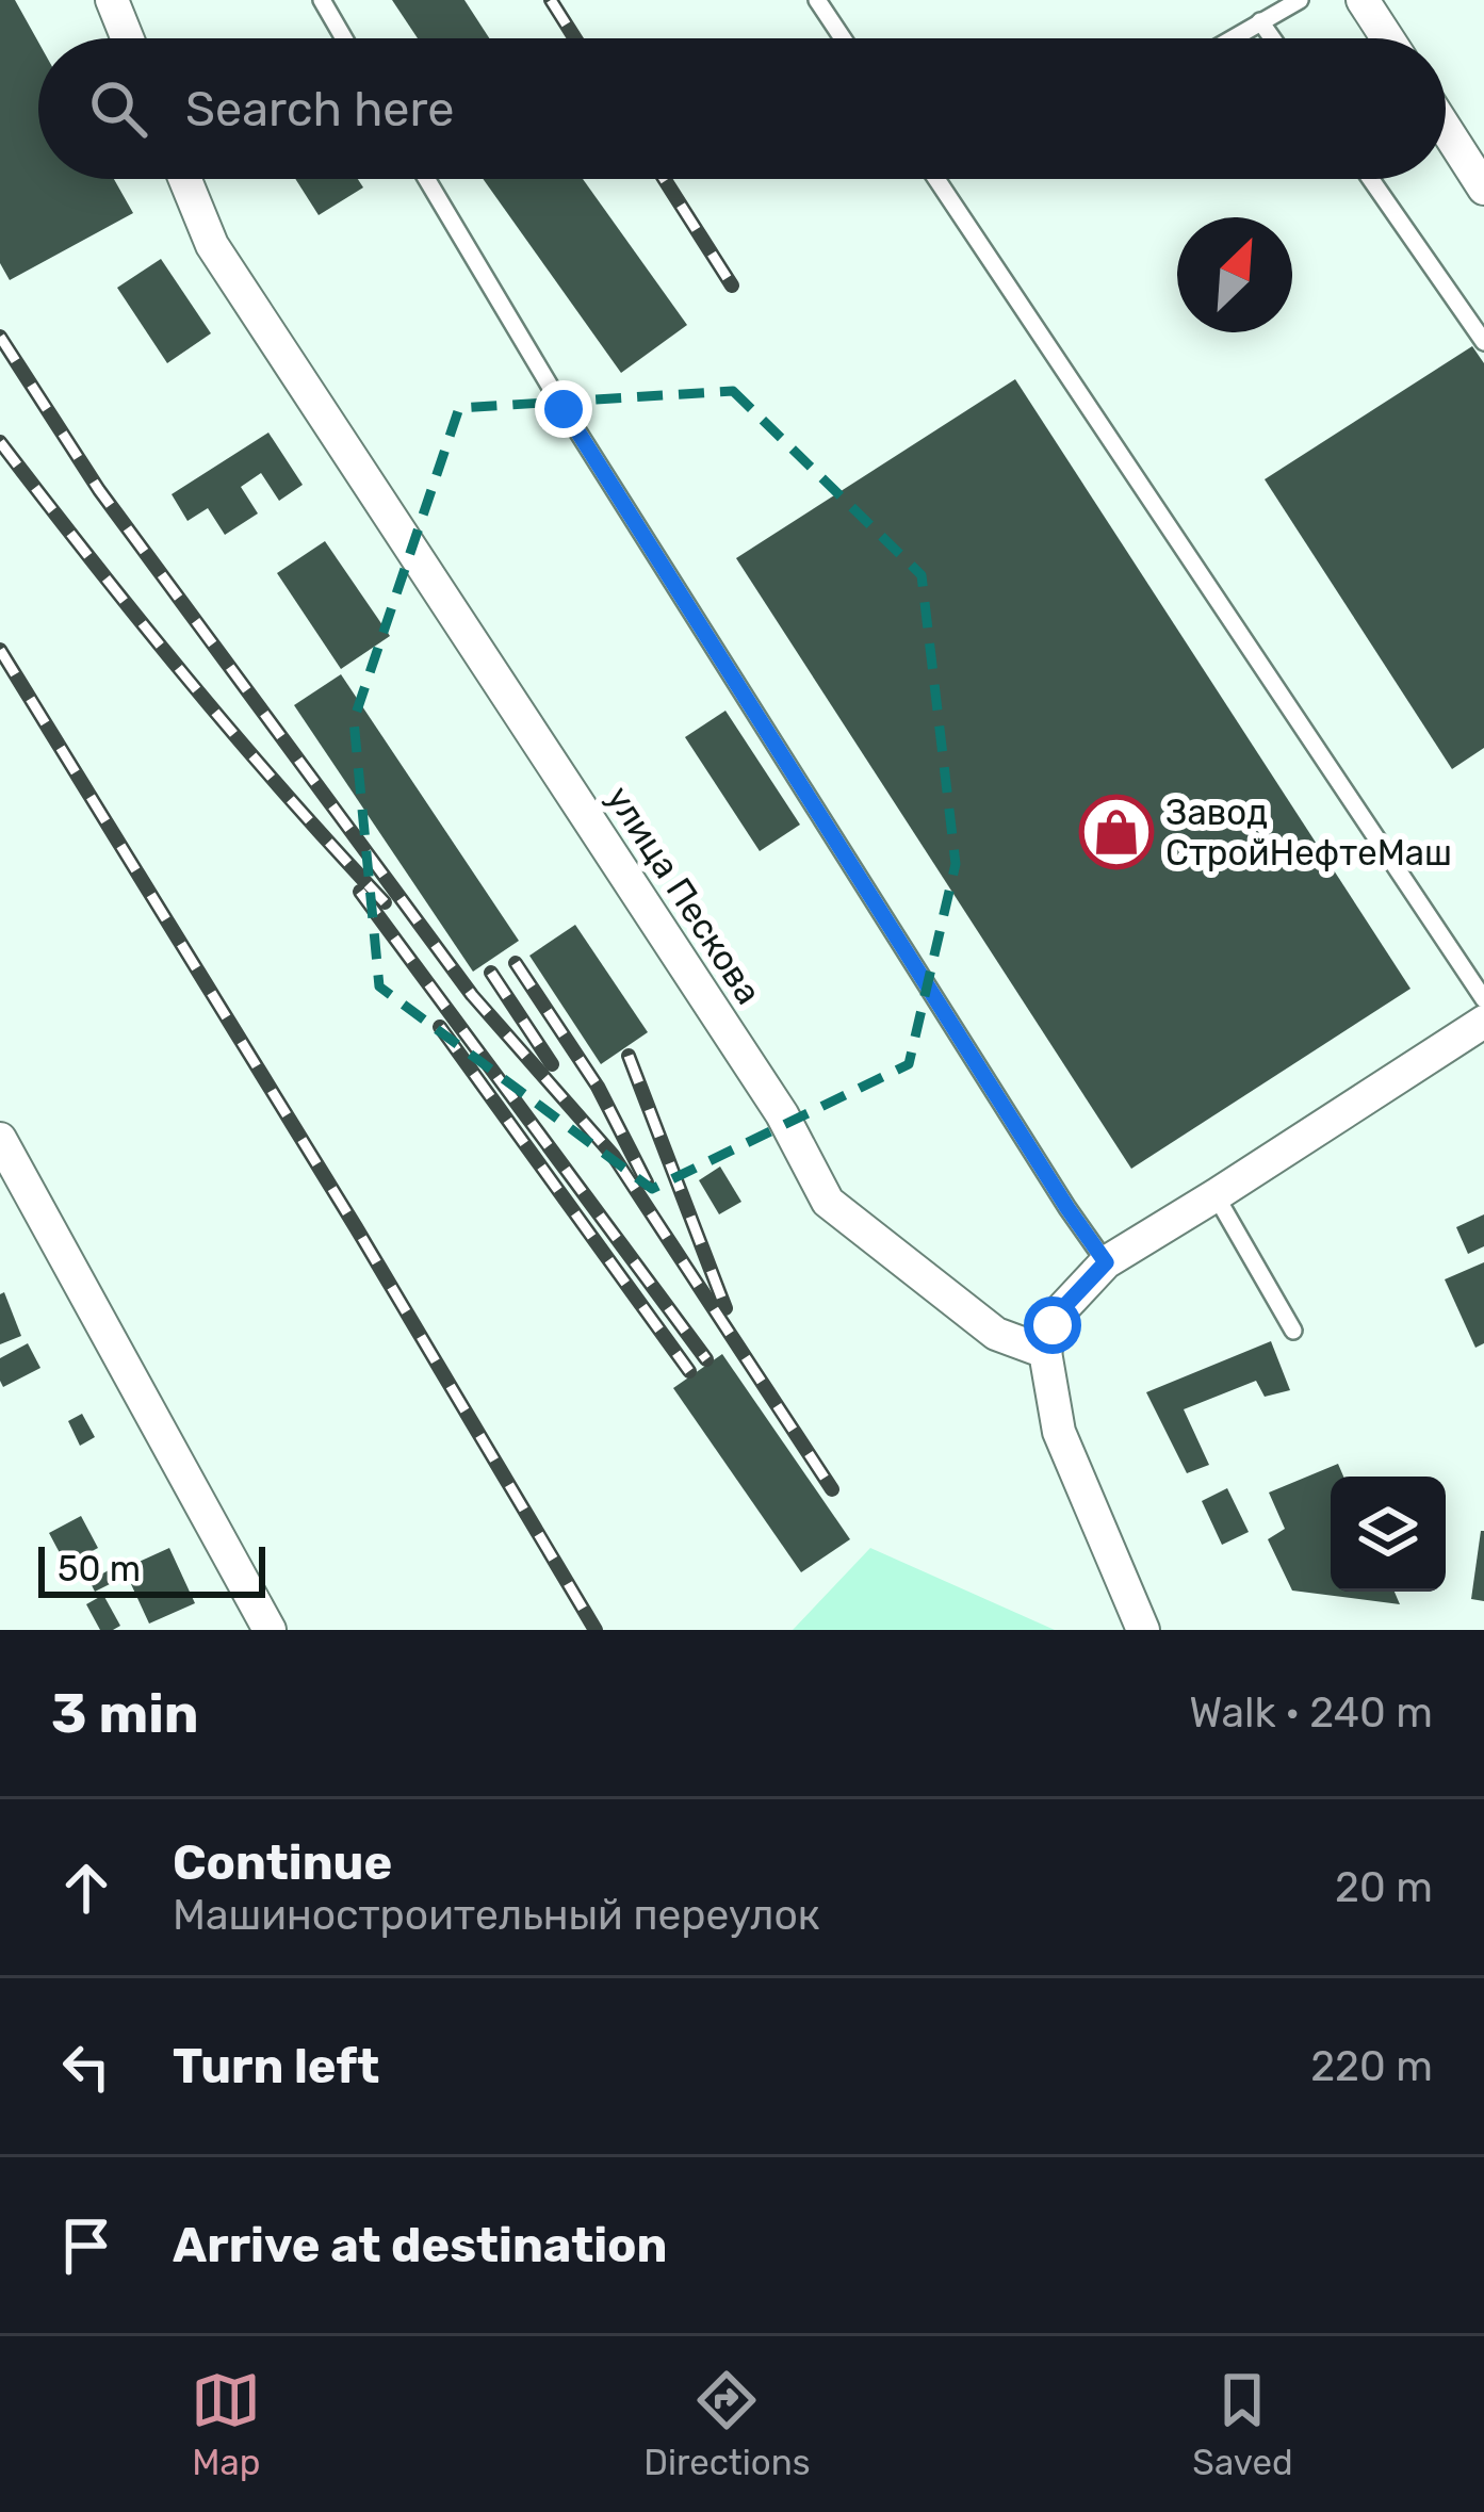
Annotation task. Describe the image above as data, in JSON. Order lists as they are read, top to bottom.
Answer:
{
  "streets": {
    "street": ["улица Пескова"]
  },
  "places": {
    "shop": ["Завод СтройНефтеМаш"]
  },
  "scale_bar": "50 m",
  "north": "top right",
  "page": {
    "search": "Search here",
    "scale": "50 m",
    "heading": ["3 min", "Walk · 240 m"],
    "list": [
      ["Continue", "Машиностроительный переулок", "20 m"],
      ["Turn left", "220 m"],
      "Arrive at destination"
    ],
    "nav": ["Map", "Directions", "Saved"]
  }
}
